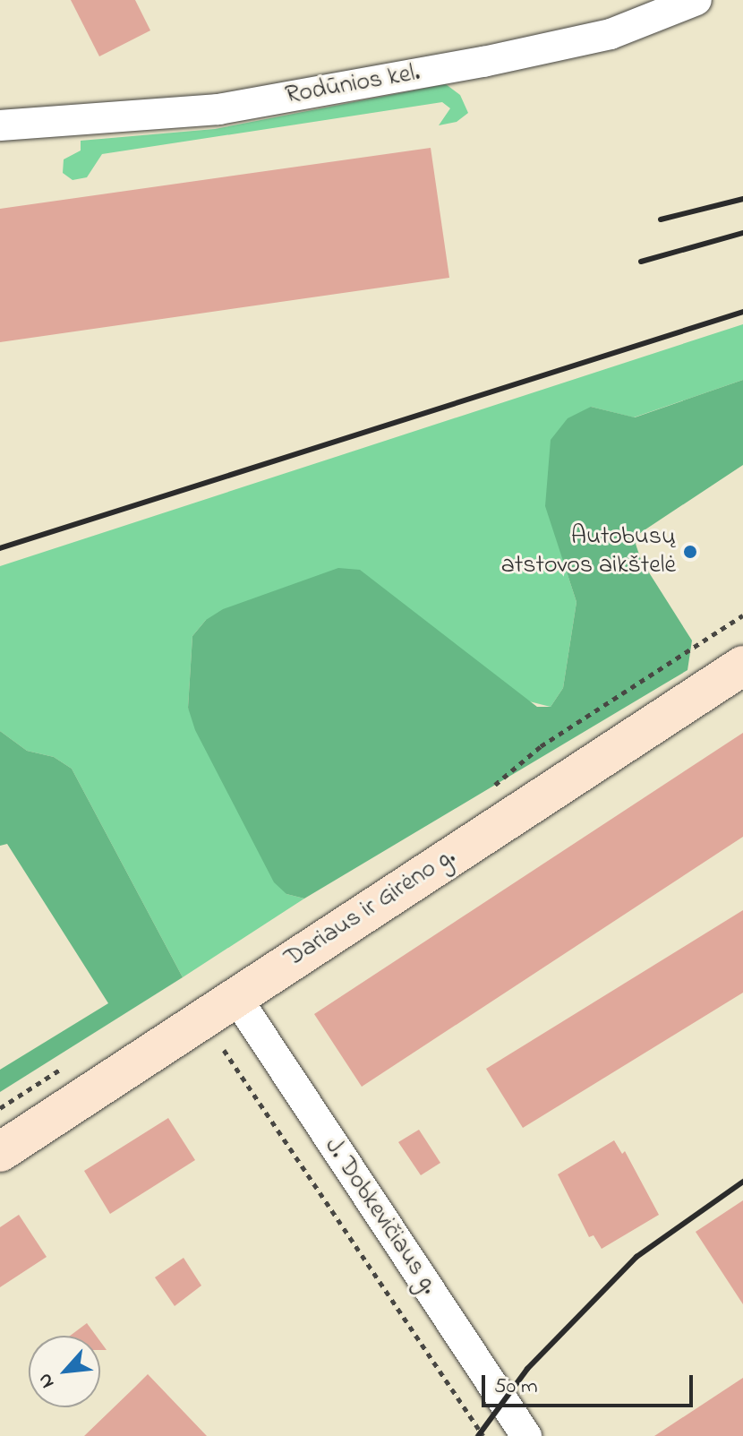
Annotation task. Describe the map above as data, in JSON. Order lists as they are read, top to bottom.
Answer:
{
  "streets": {
    "street": ["Rodūnios kel.", "Dariaus ir Girėno g.", "J. Dobkevičiaus g."]
  },
  "crossings": [
    ["Dariaus ir Girėno g.", "J. Dobkevičiaus g."]
  ],
  "places": ["Autobusų atstovos aikštelė"],
  "scale_bar": "50 m",
  "north": "bottom left"
}
